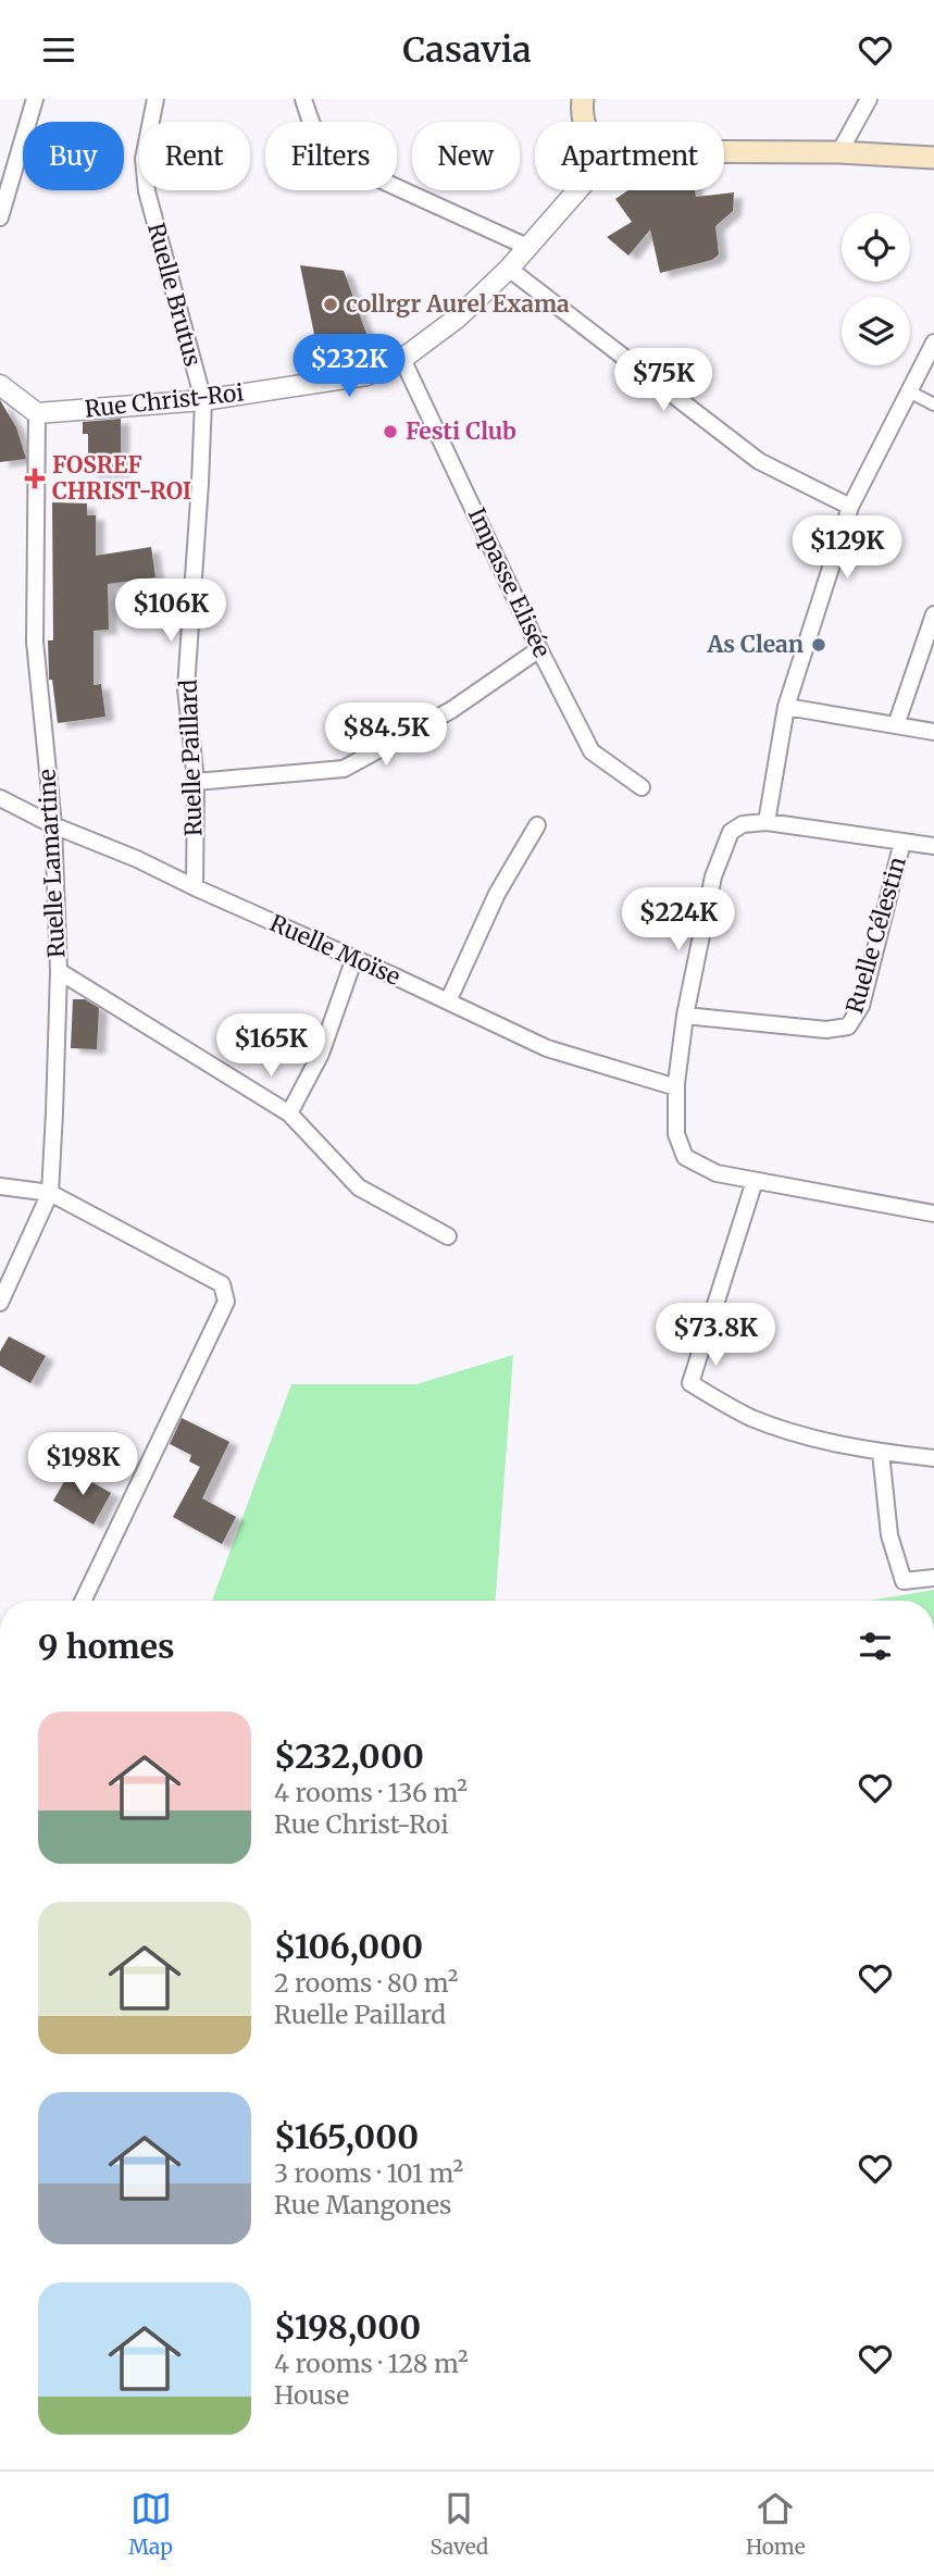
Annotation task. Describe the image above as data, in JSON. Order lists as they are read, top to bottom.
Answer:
{
  "streets": {
    "street": [
      "Ruelle Brutus",
      "Rue Christ-Roi",
      "Impasse Elisée",
      "Ruelle Paillard",
      "Ruelle Lamartine",
      "Ruelle Célestin",
      "Ruelle Moïse"
    ]
  },
  "crossings": [
    ["Ruelle Brutus", "Rue Christ-Roi"],
    ["Ruelle Brutus", "Ruelle Paillard"],
    ["Rue Christ-Roi", "Impasse Elisée"],
    ["Rue Christ-Roi", "Ruelle Paillard"],
    ["Rue Christ-Roi", "Ruelle Lamartine"],
    ["Ruelle Paillard", "Ruelle Moïse"],
    ["Ruelle Lamartine", "Ruelle Moïse"]
  ],
  "places": {
    "other": ["collrgr Aurel Exama", "Festi Club", "As Clean"],
    "health": ["FOSREF CHRIST-ROI"]
  },
  "page": {
    "header": "Casavia",
    "chip": [
      "Buy",
      "Rent",
      "Filters",
      "New",
      "Apartment"
    ],
    "price": [
      "$232K",
      "$75K",
      "$129K",
      "$106K",
      "$84.5K",
      "$224K",
      "$165K",
      "$73.8K",
      "$198K"
    ],
    "heading": "9 homes",
    "list": [
      {
        "name": "$232,000",
        "note": "4 rooms · 136 m² · Rue Christ-Roi"
      },
      {
        "name": "$106,000",
        "note": "2 rooms · 80 m² · Ruelle Paillard"
      },
      {
        "name": "$165,000",
        "note": "3 rooms · 101 m² · Rue Mangones"
      },
      {
        "name": "$198,000",
        "note": "4 rooms · 128 m² · House"
      }
    ],
    "tabs": ["Map", "Saved", "Home"]
  }
}
